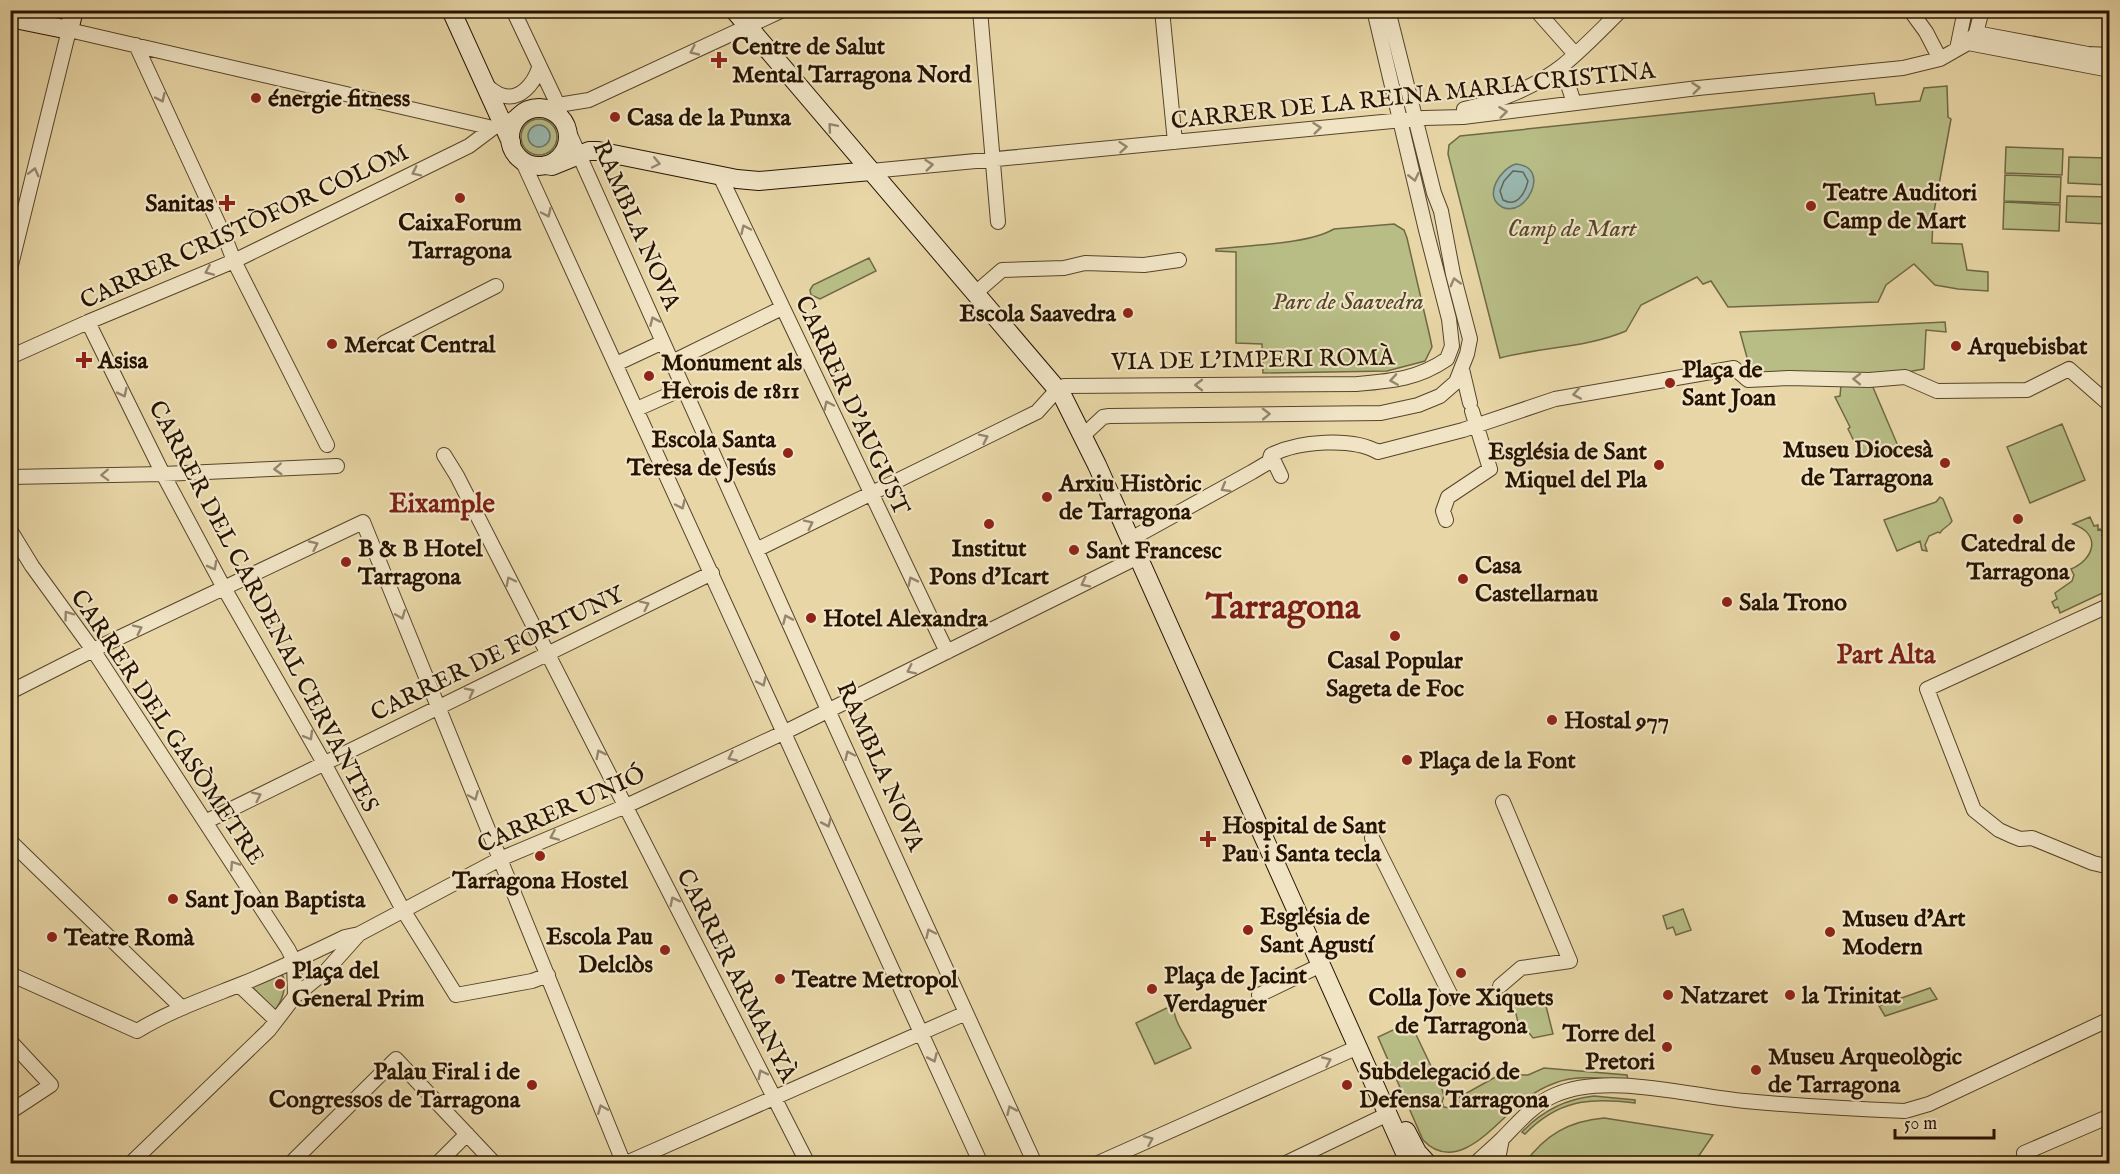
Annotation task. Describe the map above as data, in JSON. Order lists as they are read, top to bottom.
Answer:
{
  "streets": {
    "street": [
      "CARRER DE LA REINA MARIA CRISTINA",
      "RAMBLA NOVA",
      "CARRER CRISTÒFOR COLOM",
      "VIA DE L'IMPERI ROMÀ",
      "CARRER D'AUGUST",
      "CARRER DEL CARDENAL CERVANTES",
      "CARRER DE FORTUNY",
      "CARRER DEL GASÒMETRE",
      "CARRER UNIÓ",
      "CARRER ARMANYÀ"
    ]
  },
  "crossings": [
    ["CARRER DE LA REINA MARIA CRISTINA", "VIA DE L'IMPERI ROMÀ"],
    ["RAMBLA NOVA", "CARRER CRISTÒFOR COLOM"],
    ["RAMBLA NOVA", "CARRER UNIÓ"],
    ["CARRER CRISTÒFOR COLOM", "CARRER DEL CARDENAL CERVANTES"],
    ["CARRER D'AUGUST", "CARRER UNIÓ"],
    ["CARRER DEL CARDENAL CERVANTES", "CARRER DE FORTUNY"],
    ["CARRER DEL CARDENAL CERVANTES", "CARRER UNIÓ"],
    ["CARRER DE FORTUNY", "CARRER DEL GASÒMETRE"],
    ["CARRER DE FORTUNY", "CARRER ARMANYÀ"],
    ["CARRER DEL GASÒMETRE", "CARRER UNIÓ"],
    ["CARRER UNIÓ", "CARRER ARMANYÀ"]
  ],
  "one_way": [
    "CARRER CRISTÒFOR COLOM",
    "CARRER D'AUGUST",
    "CARRER DEL CARDENAL CERVANTES",
    "CARRER DE FORTUNY",
    "CARRER DEL GASÒMETRE",
    "CARRER UNIÓ",
    "CARRER ARMANYÀ"
  ],
  "districts": ["Eixample", "Tarragona", "Part Alta"],
  "parks": ["Camp de Mart", "Parc de Saavedra"],
  "places": {
    "health": [
      "Centre de Salut Mental Tarragona Nord",
      "Sanitas",
      "Asisa",
      "Hospital de Sant Pau i Santa tecla"
    ],
    "other": [
      "énergie fitness",
      "Casa de la Punxa",
      "CaixaForum Tarragona",
      "Teatre Auditori Camp de Mart",
      "Escola Saavedra",
      "Mercat Central",
      "Arquebisbat",
      "Monument als Herois de 1811",
      "Plaça de Sant Joan",
      "Escola Santa Teresa de Jesús",
      "Museu Diocesà de Tarragona",
      "Església de Sant Miquel del Pla",
      "Arxiu Històric de Tarragona",
      "Catedral de Tarragona",
      "Institut Pons d'Icart",
      "Sant Francesc",
      "B & B Hotel Tarragona",
      "Casa Castellarnau",
      "Sala Trono",
      "Hotel Alexandra",
      "Casal Popular Sageta de Foc",
      "Hostal 977",
      "Plaça de la Font",
      "Tarragona Hostel",
      "Sant Joan Baptista",
      "Església de Sant Agustí",
      "Museu d'Art Modern",
      "Teatre Romà",
      "Escola Pau Delclòs",
      "Colla Jove Xiquets de Tarragona",
      "Teatre Metropol",
      "Plaça del General Prim",
      "Plaça de Jacint Verdaguer",
      "Natzaret",
      "la Trinitat",
      "Torre del Pretori",
      "Museu Arqueològic de Tarragona",
      "Palau Firal i de Congressos de Tarragona",
      "Subdelegació de Defensa Tarragona"
    ]
  },
  "scale_bar": "50 m"
}
